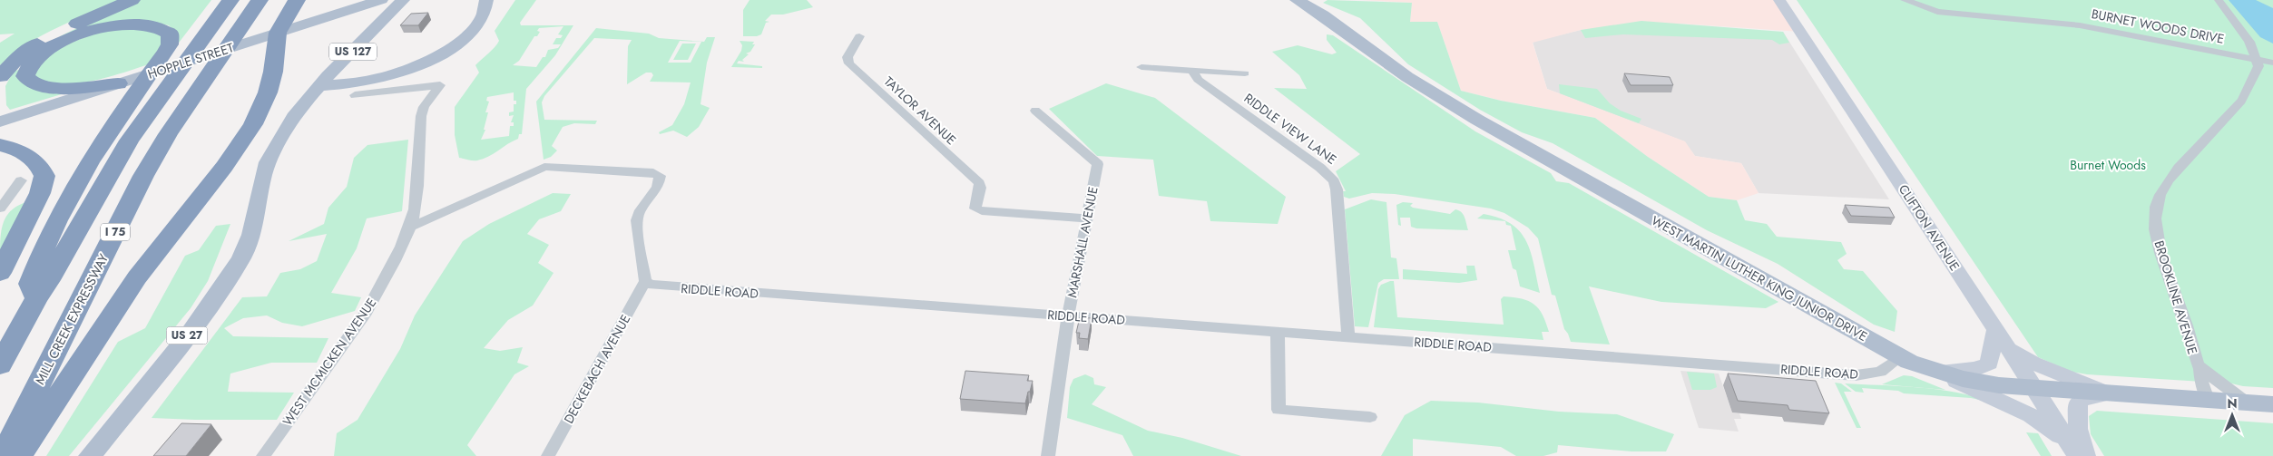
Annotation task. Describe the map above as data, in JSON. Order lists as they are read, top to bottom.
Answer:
{
  "streets": {
    "highway": ["I 75", "MILL CREEK EXPRESSWAY"],
    "main road": [
      "US 127",
      "HOPPLE STREET",
      "CLIFTON AVENUE",
      "WEST MARTIN LUTHER KING JUNIOR DRIVE",
      "US 27"
    ],
    "street": [
      "BURNET WOODS DRIVE",
      "TAYLOR AVENUE",
      "RIDDLE VIEW LANE",
      "MARSHALL AVENUE",
      "RIDDLE ROAD",
      "BROOKLINE AVENUE",
      "WEST MCMICKEN AVENUE",
      "DECKEBACH AVENUE"
    ]
  },
  "crossings": [
    ["BURNET WOODS DRIVE", "BROOKLINE AVENUE"],
    ["US 127", "US 27"],
    ["TAYLOR AVENUE", "MARSHALL AVENUE"],
    ["RIDDLE VIEW LANE", "RIDDLE ROAD"],
    ["CLIFTON AVENUE", "WEST MARTIN LUTHER KING JUNIOR DRIVE"],
    ["MARSHALL AVENUE", "RIDDLE ROAD"],
    ["WEST MARTIN LUTHER KING JUNIOR DRIVE", "RIDDLE ROAD"],
    ["WEST MARTIN LUTHER KING JUNIOR DRIVE", "BROOKLINE AVENUE"],
    ["RIDDLE ROAD", "DECKEBACH AVENUE"]
  ],
  "parks": ["Burnet Woods"],
  "north": "top"
}
